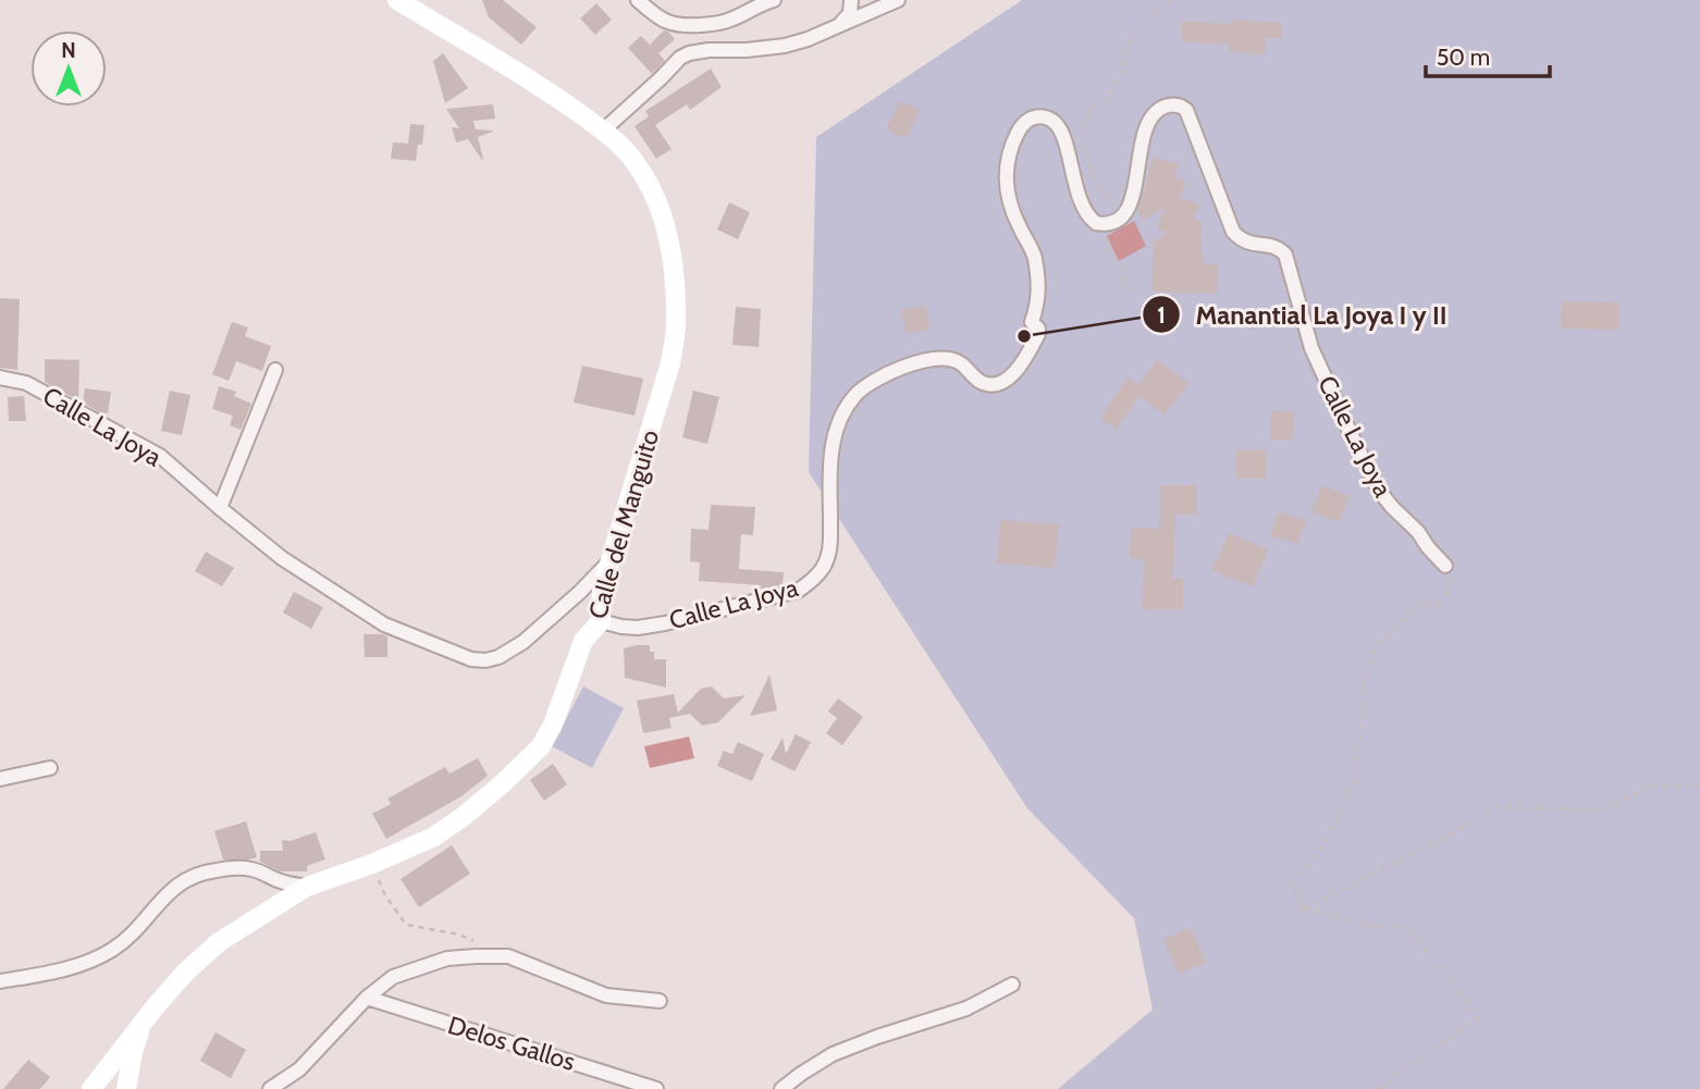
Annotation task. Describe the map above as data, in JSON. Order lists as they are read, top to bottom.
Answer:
{
  "streets": {
    "main road": ["Calle del Manguito"],
    "street": ["Calle La Joya", "Delos Gallos"]
  },
  "crossings": [
    ["Calle La Joya", "Calle del Manguito"]
  ],
  "places": ["Manantial La Joya I y II"],
  "scale_bar": "50 m",
  "north": "top"
}
